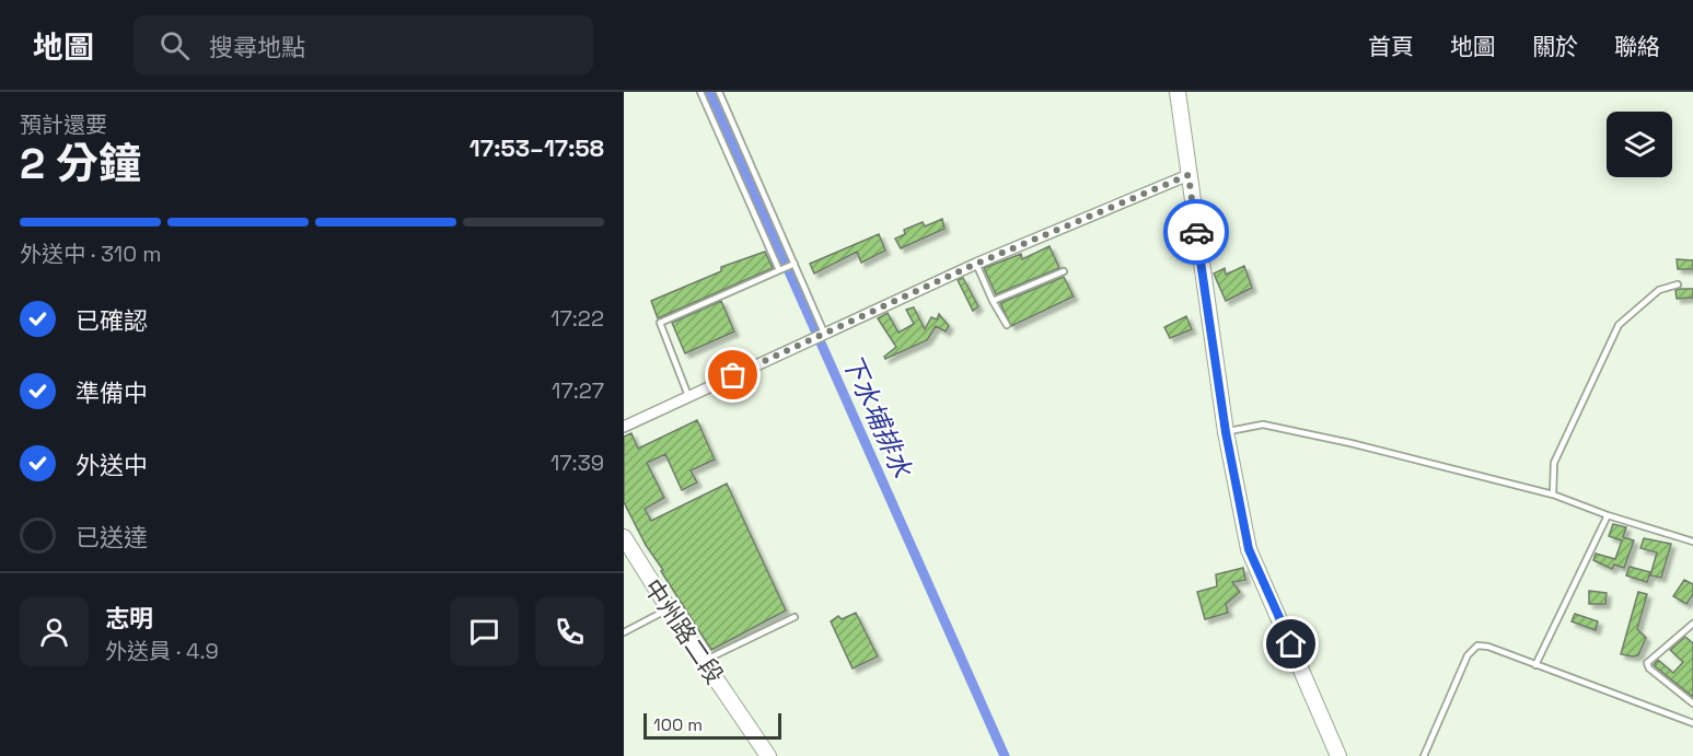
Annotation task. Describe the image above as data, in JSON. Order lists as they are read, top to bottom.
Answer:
{
  "streets": {
    "street": ["中州路二段"]
  },
  "water": ["下水埔排水"],
  "scale_bar": "100 m",
  "page": {
    "header": "地圖",
    "search": "搜尋地點",
    "nav": [
      "首頁",
      "地圖",
      "關於",
      "聯絡"
    ],
    "heading": ["2 分鐘", "預計還要", "17:53–17:58"],
    "panel": ["志明", "外送員 · 4.9"],
    "bar": "外送中 · 310 m",
    "list": [
      ["已確認", "17:22"],
      ["準備中", "17:27"],
      ["外送中", "17:39"],
      "已送達"
    ],
    "scale": "100 m"
  }
}
